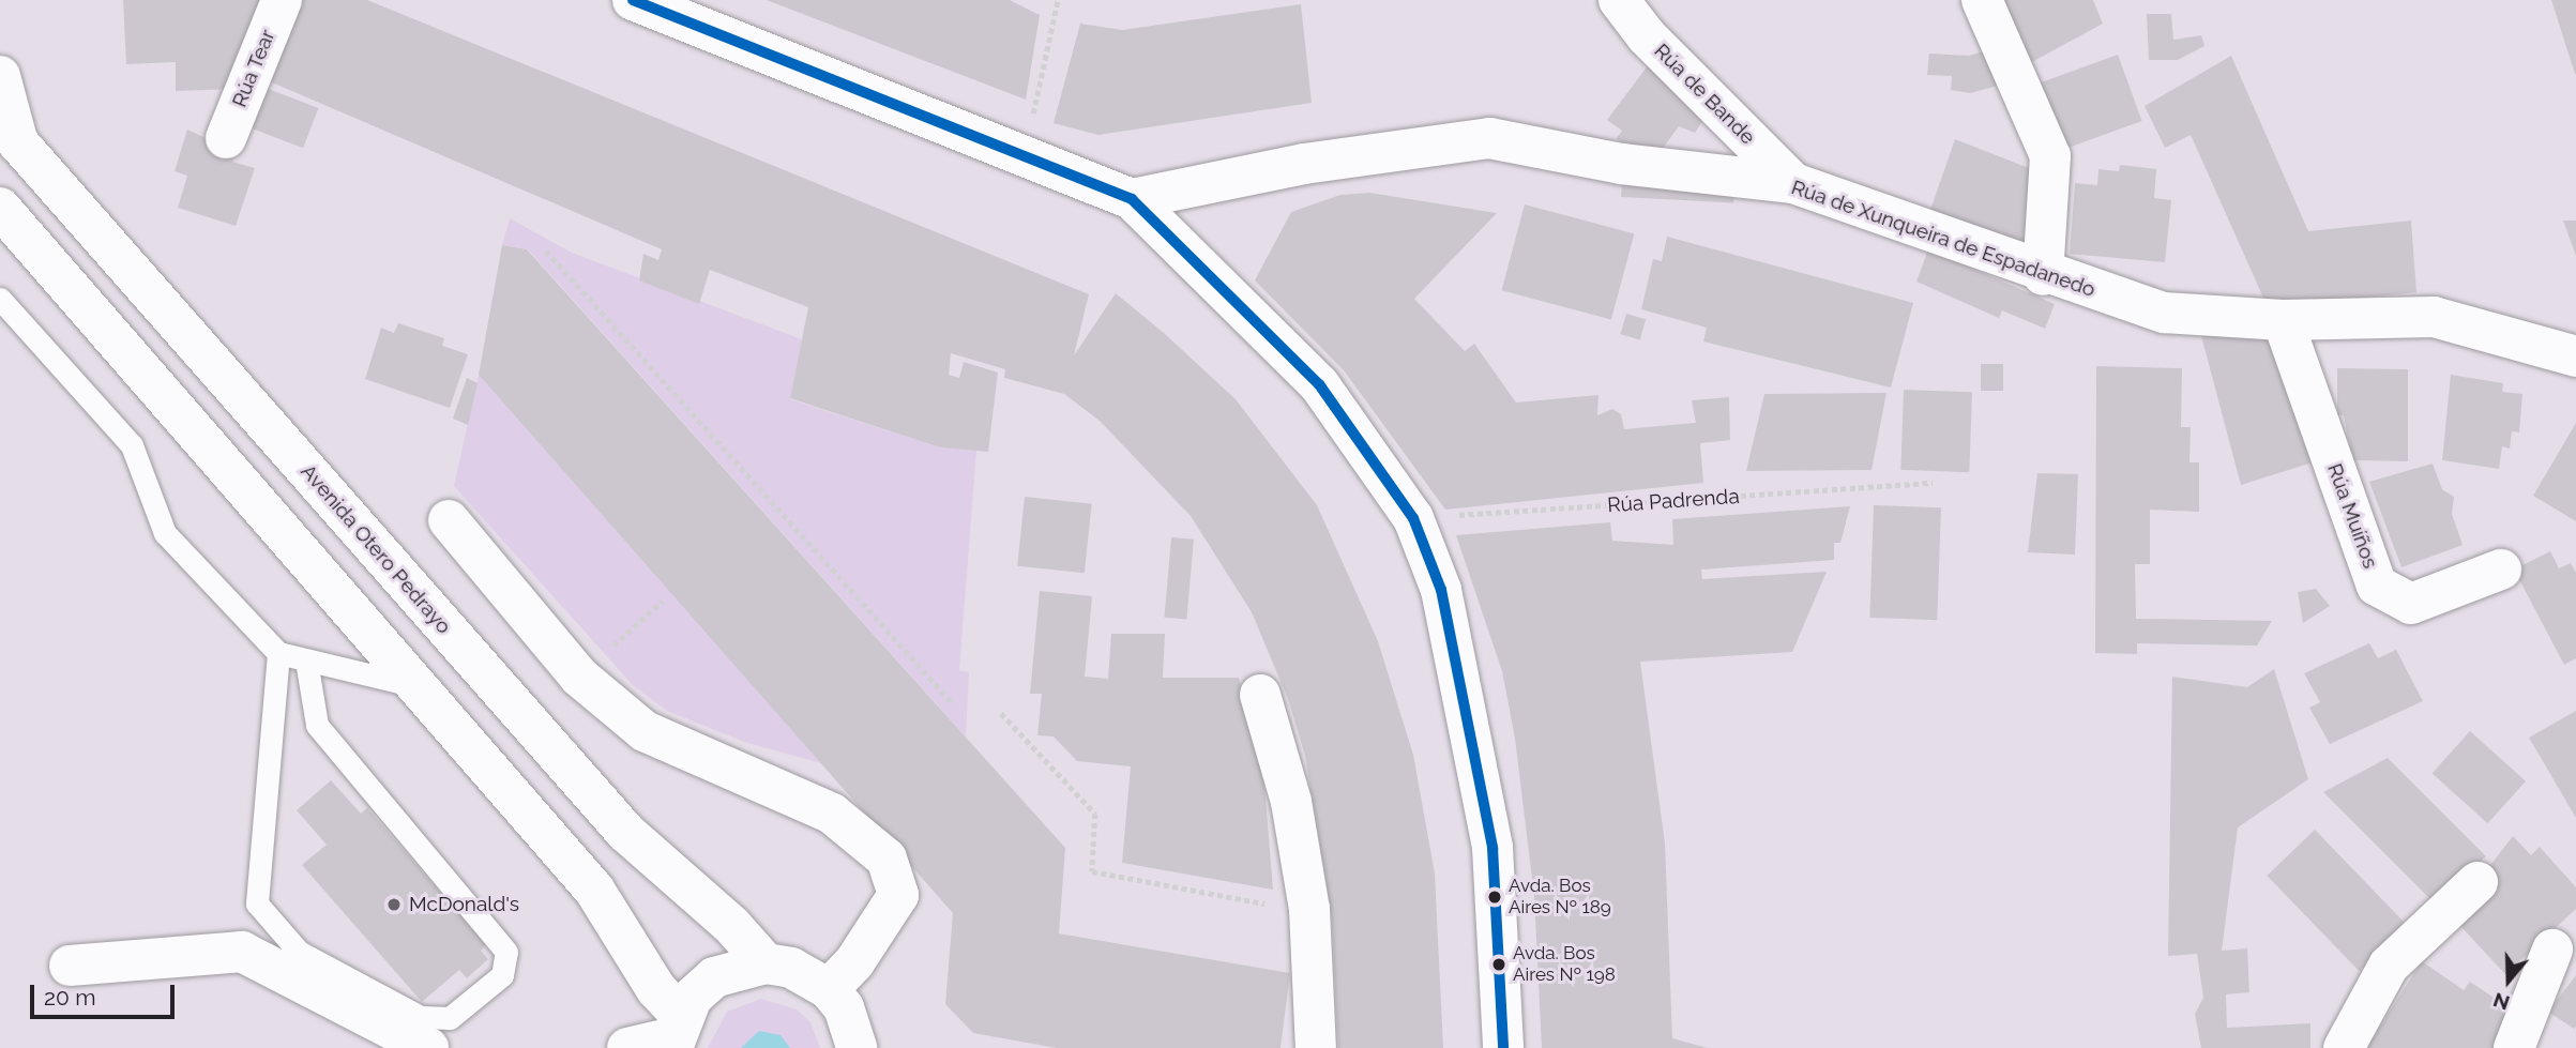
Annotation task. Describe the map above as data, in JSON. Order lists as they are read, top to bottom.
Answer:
{
  "streets": {
    "street": [
      "Rúa Tear",
      "Rúa de Bande",
      "Rúa de Xunqueira de Espadanedo",
      "Rúa Muíños",
      "Avenida Otero Pedrayo"
    ],
    "path": ["Rúa Padrenda"]
  },
  "crossings": [
    ["Rúa de Bande", "Rúa de Xunqueira de Espadanedo"],
    ["Rúa de Xunqueira de Espadanedo", "Rúa Muíños"]
  ],
  "places": ["Avda. Bos Aires Nº 189", "McDonald's", "Avda. Bos Aires Nº 198"],
  "scale_bar": "20 m",
  "north": "bottom"
}
